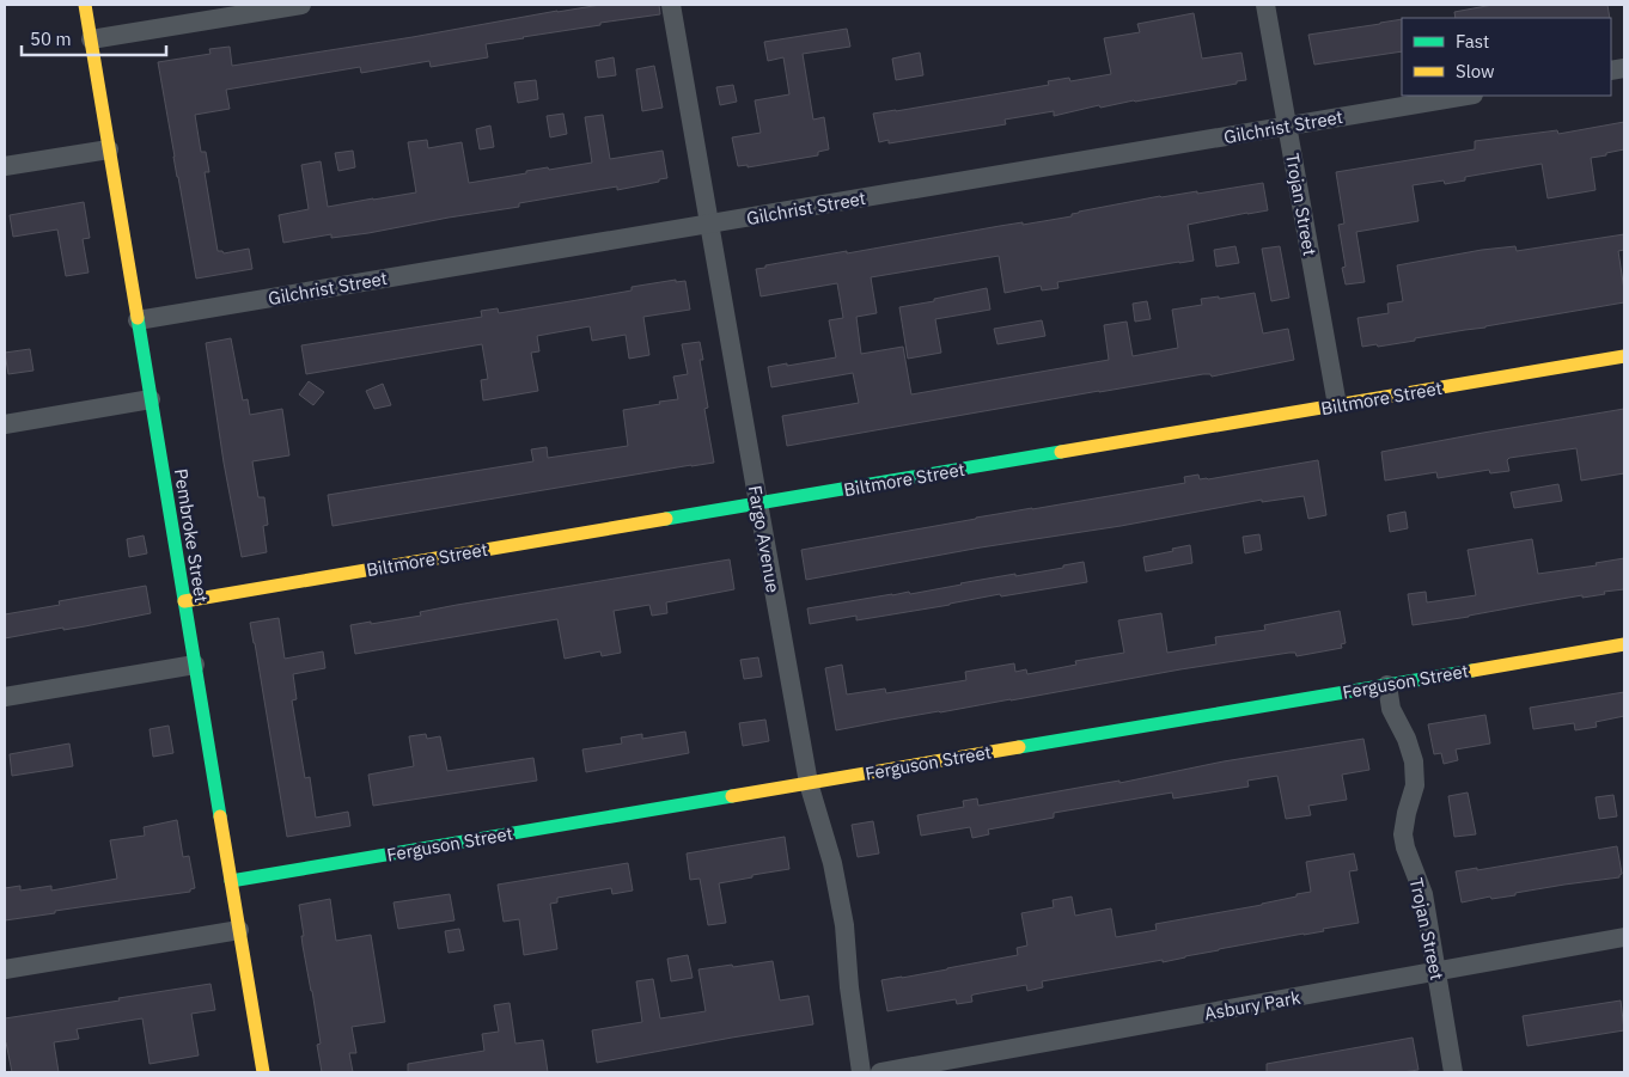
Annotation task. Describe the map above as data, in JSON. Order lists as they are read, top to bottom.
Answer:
{
  "streets": {
    "street": [
      "Gilchrist Street",
      "Trojan Street",
      "Biltmore Street",
      "Pembroke Street",
      "Fargo Avenue",
      "Ferguson Street",
      "Asbury Park"
    ]
  },
  "crossings": [
    ["Gilchrist Street", "Trojan Street"],
    ["Gilchrist Street", "Pembroke Street"],
    ["Gilchrist Street", "Fargo Avenue"],
    ["Trojan Street", "Biltmore Street"],
    ["Trojan Street", "Ferguson Street"],
    ["Trojan Street", "Asbury Park"],
    ["Biltmore Street", "Pembroke Street"],
    ["Biltmore Street", "Fargo Avenue"],
    ["Pembroke Street", "Ferguson Street"],
    ["Fargo Avenue", "Ferguson Street"]
  ],
  "legend": ["Fast", "Slow"],
  "scale_bar": "50 m"
}
